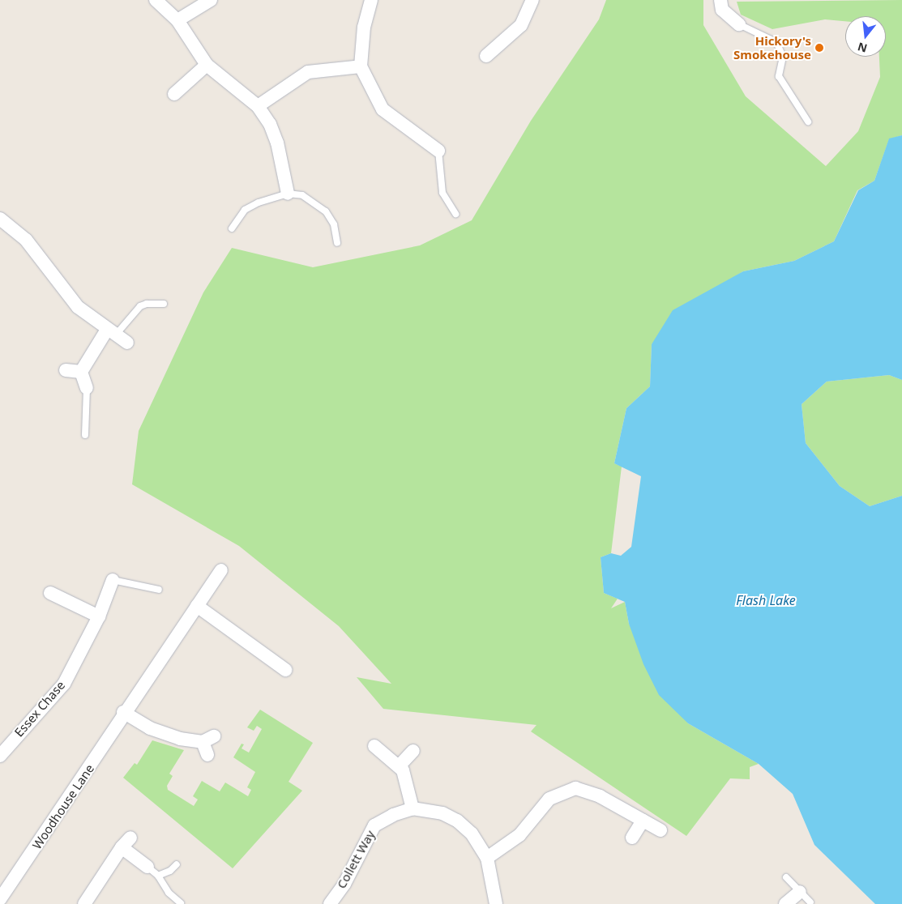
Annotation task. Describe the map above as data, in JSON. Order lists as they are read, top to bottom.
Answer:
{
  "streets": {
    "street": ["Essex Chase", "Woodhouse Lane", "Collett Way"]
  },
  "water": ["Flash Lake"],
  "places": ["Hickory's Smokehouse"],
  "north": "bottom"
}
